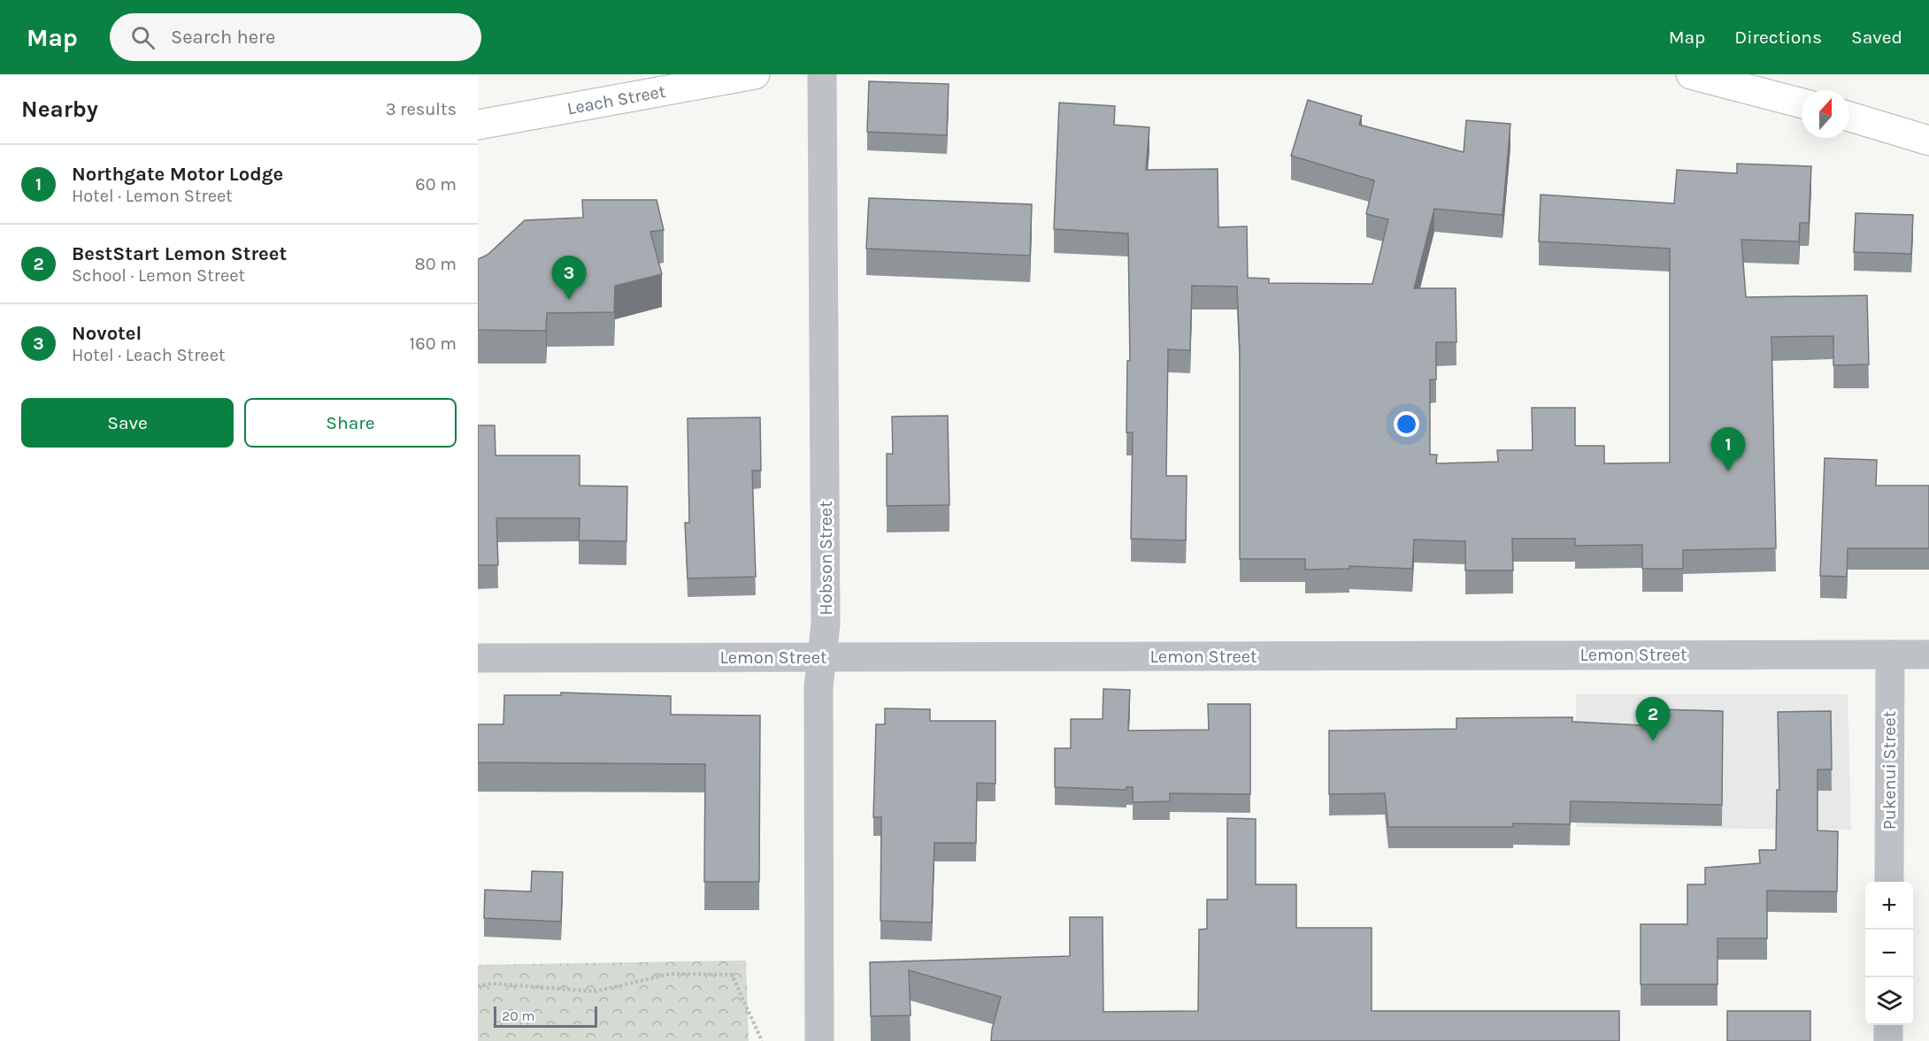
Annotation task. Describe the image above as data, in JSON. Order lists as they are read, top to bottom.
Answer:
{
  "streets": {
    "highway": ["Leach Street"],
    "street": ["Hobson Street", "Lemon Street", "Pukenui Street"]
  },
  "crossings": [
    ["Hobson Street", "Lemon Street"],
    ["Lemon Street", "Pukenui Street"]
  ],
  "scale_bar": "20 m",
  "north": "top",
  "page": {
    "header": "Map",
    "search": "Search here",
    "nav": ["Map", "Directions", "Saved"],
    "heading": ["Nearby", "3 results"],
    "list": [
      {
        "mark": "1",
        "name": "Northgate Motor Lodge",
        "note": "Hotel · Lemon Street",
        "value": "60 m"
      },
      {
        "mark": "2",
        "name": "BestStart Lemon Street",
        "note": "School · Lemon Street",
        "value": "80 m"
      },
      {
        "mark": "3",
        "name": "Novotel",
        "note": "Hotel · Leach Street",
        "value": "160 m"
      }
    ],
    "pins": ["3", "1", "2"],
    "buttons": ["Save", "Share"],
    "map_buttons": ["+", "−"],
    "scale": "20 m"
  }
}
